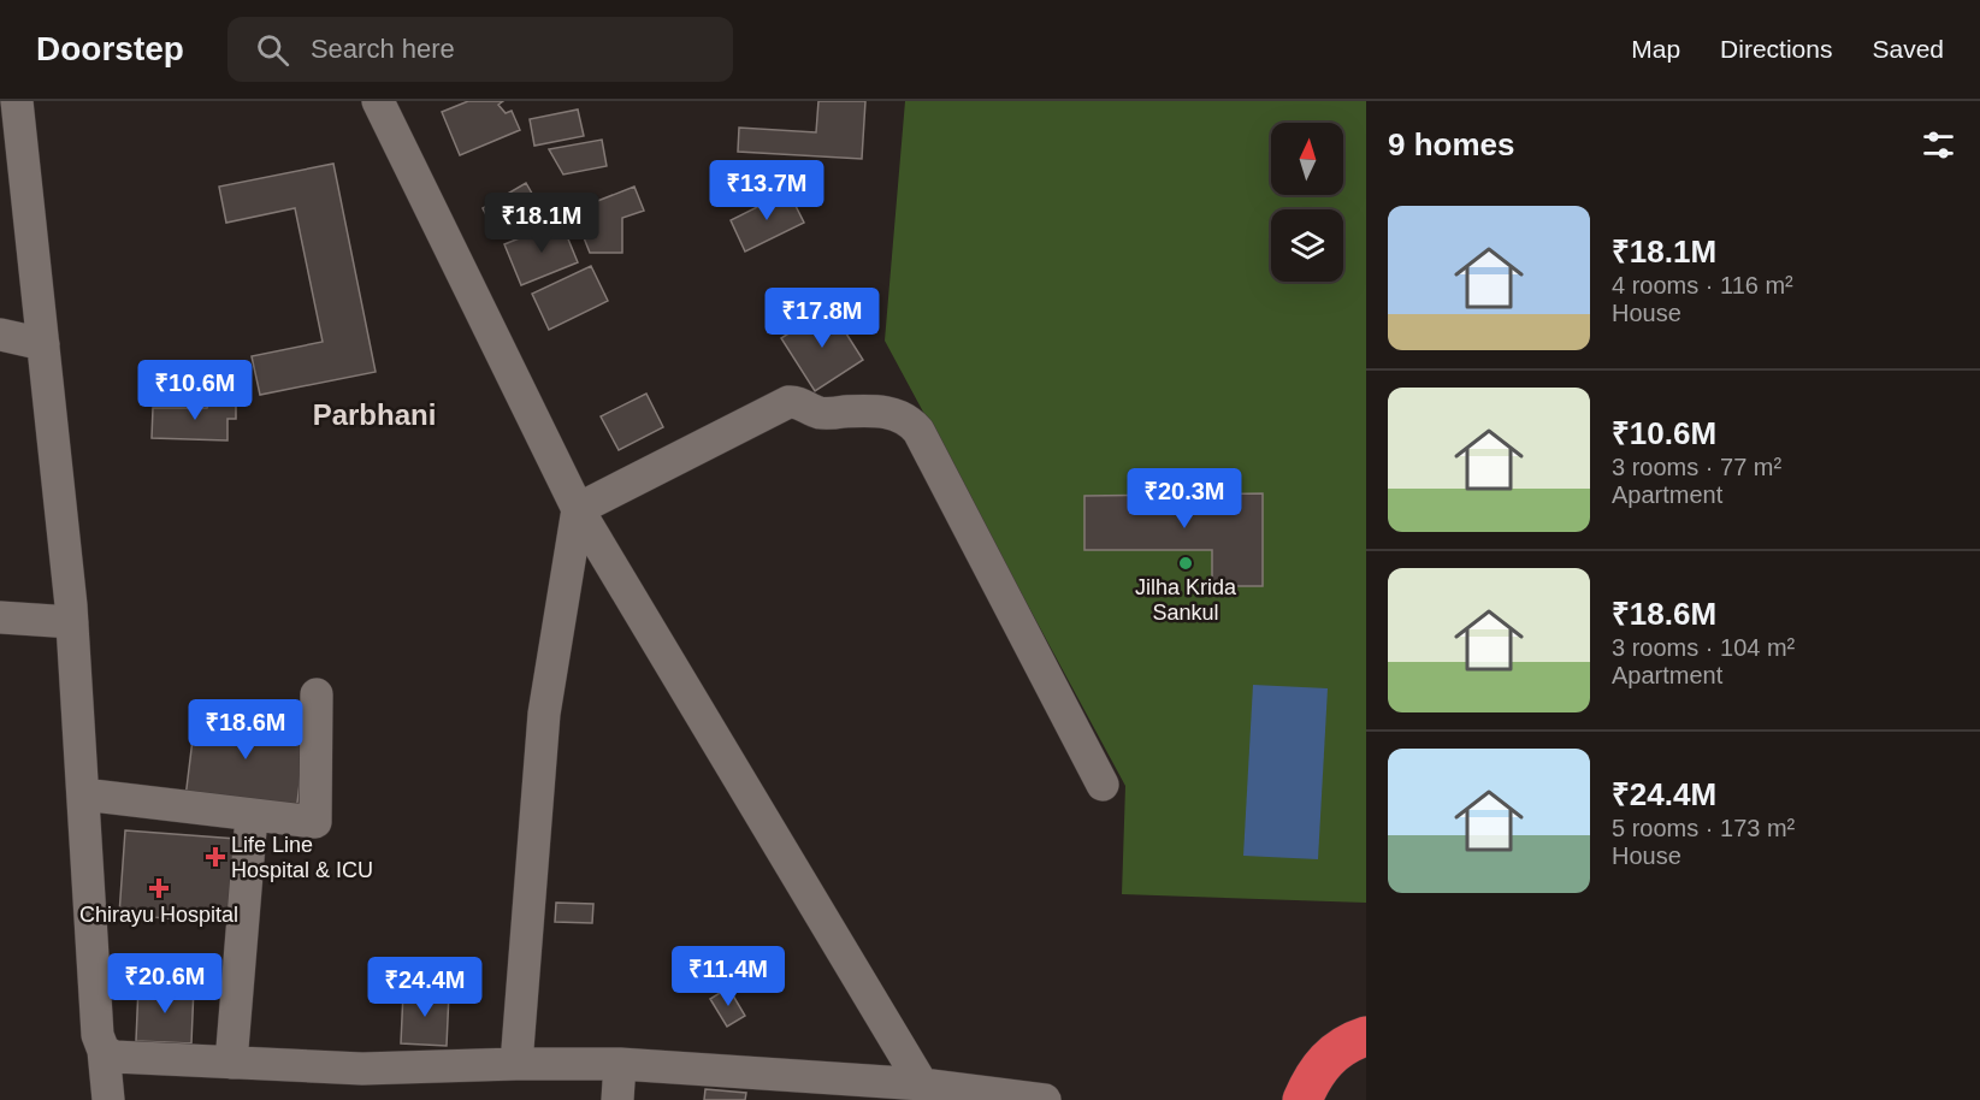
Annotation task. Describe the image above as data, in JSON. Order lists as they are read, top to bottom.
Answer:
{
  "districts": ["Parbhani"],
  "places": {
    "other": ["Jilha Krida Sankul"],
    "health": ["Life Line Hospital & ICU", "Chirayu Hospital"]
  },
  "north": "top",
  "page": {
    "header": "Doorstep",
    "search": "Search here",
    "nav": ["Map", "Directions", "Saved"],
    "heading": "9 homes",
    "price": [
      "₹13.7M",
      "₹18.1M",
      "₹17.8M",
      "₹10.6M",
      "₹20.3M",
      "₹18.6M",
      "₹11.4M",
      "₹20.6M",
      "₹24.4M"
    ],
    "list": [
      {
        "name": "₹18.1M",
        "note": "4 rooms · 116 m² · House"
      },
      {
        "name": "₹10.6M",
        "note": "3 rooms · 77 m² · Apartment"
      },
      {
        "name": "₹18.6M",
        "note": "3 rooms · 104 m² · Apartment"
      },
      {
        "name": "₹24.4M",
        "note": "5 rooms · 173 m² · House"
      }
    ]
  }
}
